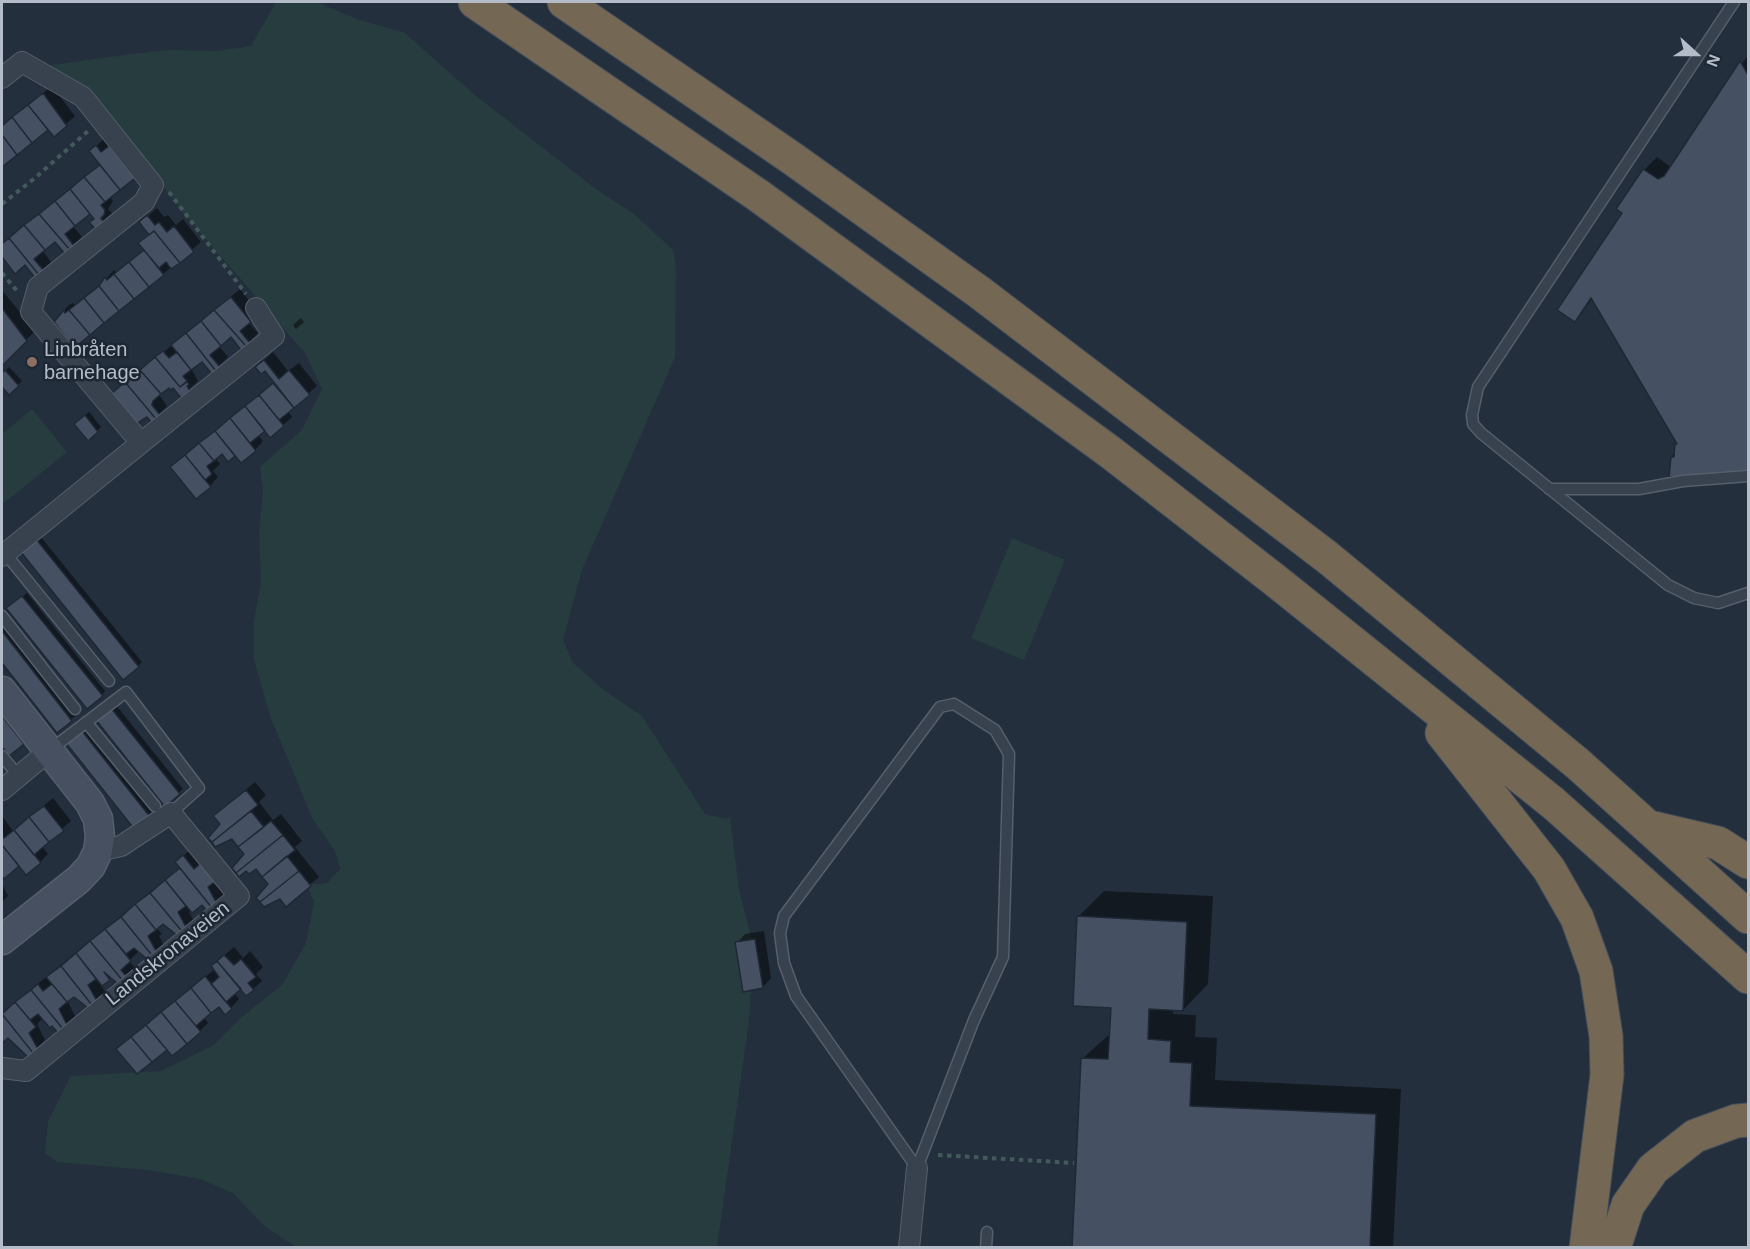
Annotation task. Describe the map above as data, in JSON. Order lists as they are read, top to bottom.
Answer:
{
  "streets": {
    "street": ["Landskronaveien"]
  },
  "places": ["Linbråten barnehage"],
  "north": "right"
}
